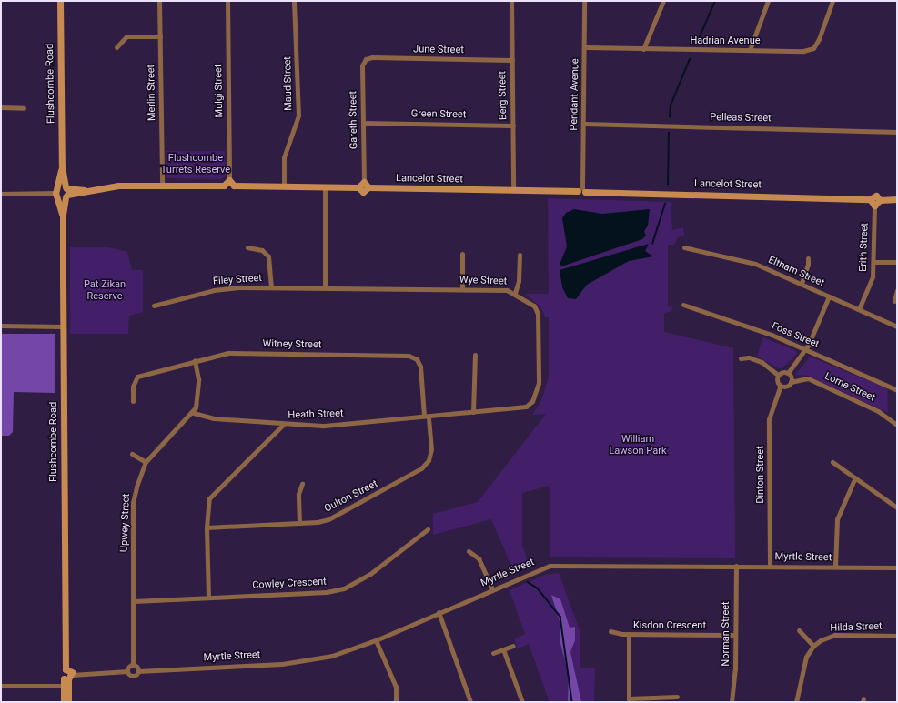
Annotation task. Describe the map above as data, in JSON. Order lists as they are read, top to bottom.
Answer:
{
  "streets": {
    "street": [
      "Hadrian Avenue",
      "June Street",
      "Flushcombe Road",
      "Maud Street",
      "Mulgi Street",
      "Merlin Street",
      "Pendant Avenue",
      "Berg Street",
      "Green Street",
      "Pelleas Street",
      "Gareth Street",
      "Lancelot Street",
      "Erith Street",
      "Eltham Street",
      "Filey Street",
      "Wye Street",
      "Foss Street",
      "Witney Street",
      "Lorne Street",
      "Heath Street",
      "Dinton Street",
      "Oulton Street",
      "Upwey Street",
      "Myrtle Street",
      "Cowley Crescent",
      "Kisdon Crescent",
      "Hilda Street",
      "Norman Street"
    ]
  },
  "crossings": [
    ["Hadrian Avenue", "Pendant Avenue"],
    ["June Street", "Berg Street"],
    ["June Street", "Gareth Street"],
    ["Pendant Avenue", "Pelleas Street"],
    ["Pendant Avenue", "Lancelot Street"],
    ["Berg Street", "Green Street"],
    ["Berg Street", "Lancelot Street"],
    ["Green Street", "Gareth Street"],
    ["Gareth Street", "Lancelot Street"],
    ["Erith Street", "Eltham Street"],
    ["Filey Street", "Wye Street"],
    ["Wye Street", "Heath Street"],
    ["Witney Street", "Heath Street"],
    ["Witney Street", "Oulton Street"],
    ["Witney Street", "Upwey Street"],
    ["Lorne Street", "Dinton Street"],
    ["Heath Street", "Oulton Street"],
    ["Heath Street", "Cowley Crescent"],
    ["Dinton Street", "Myrtle Street"],
    ["Upwey Street", "Cowley Crescent"],
    ["Myrtle Street", "Norman Street"],
    ["Kisdon Crescent", "Norman Street"]
  ],
  "parks": ["Flushcombe Turrets Reserve", "Pat Zikan Reserve", "William Lawson Park"]
}
